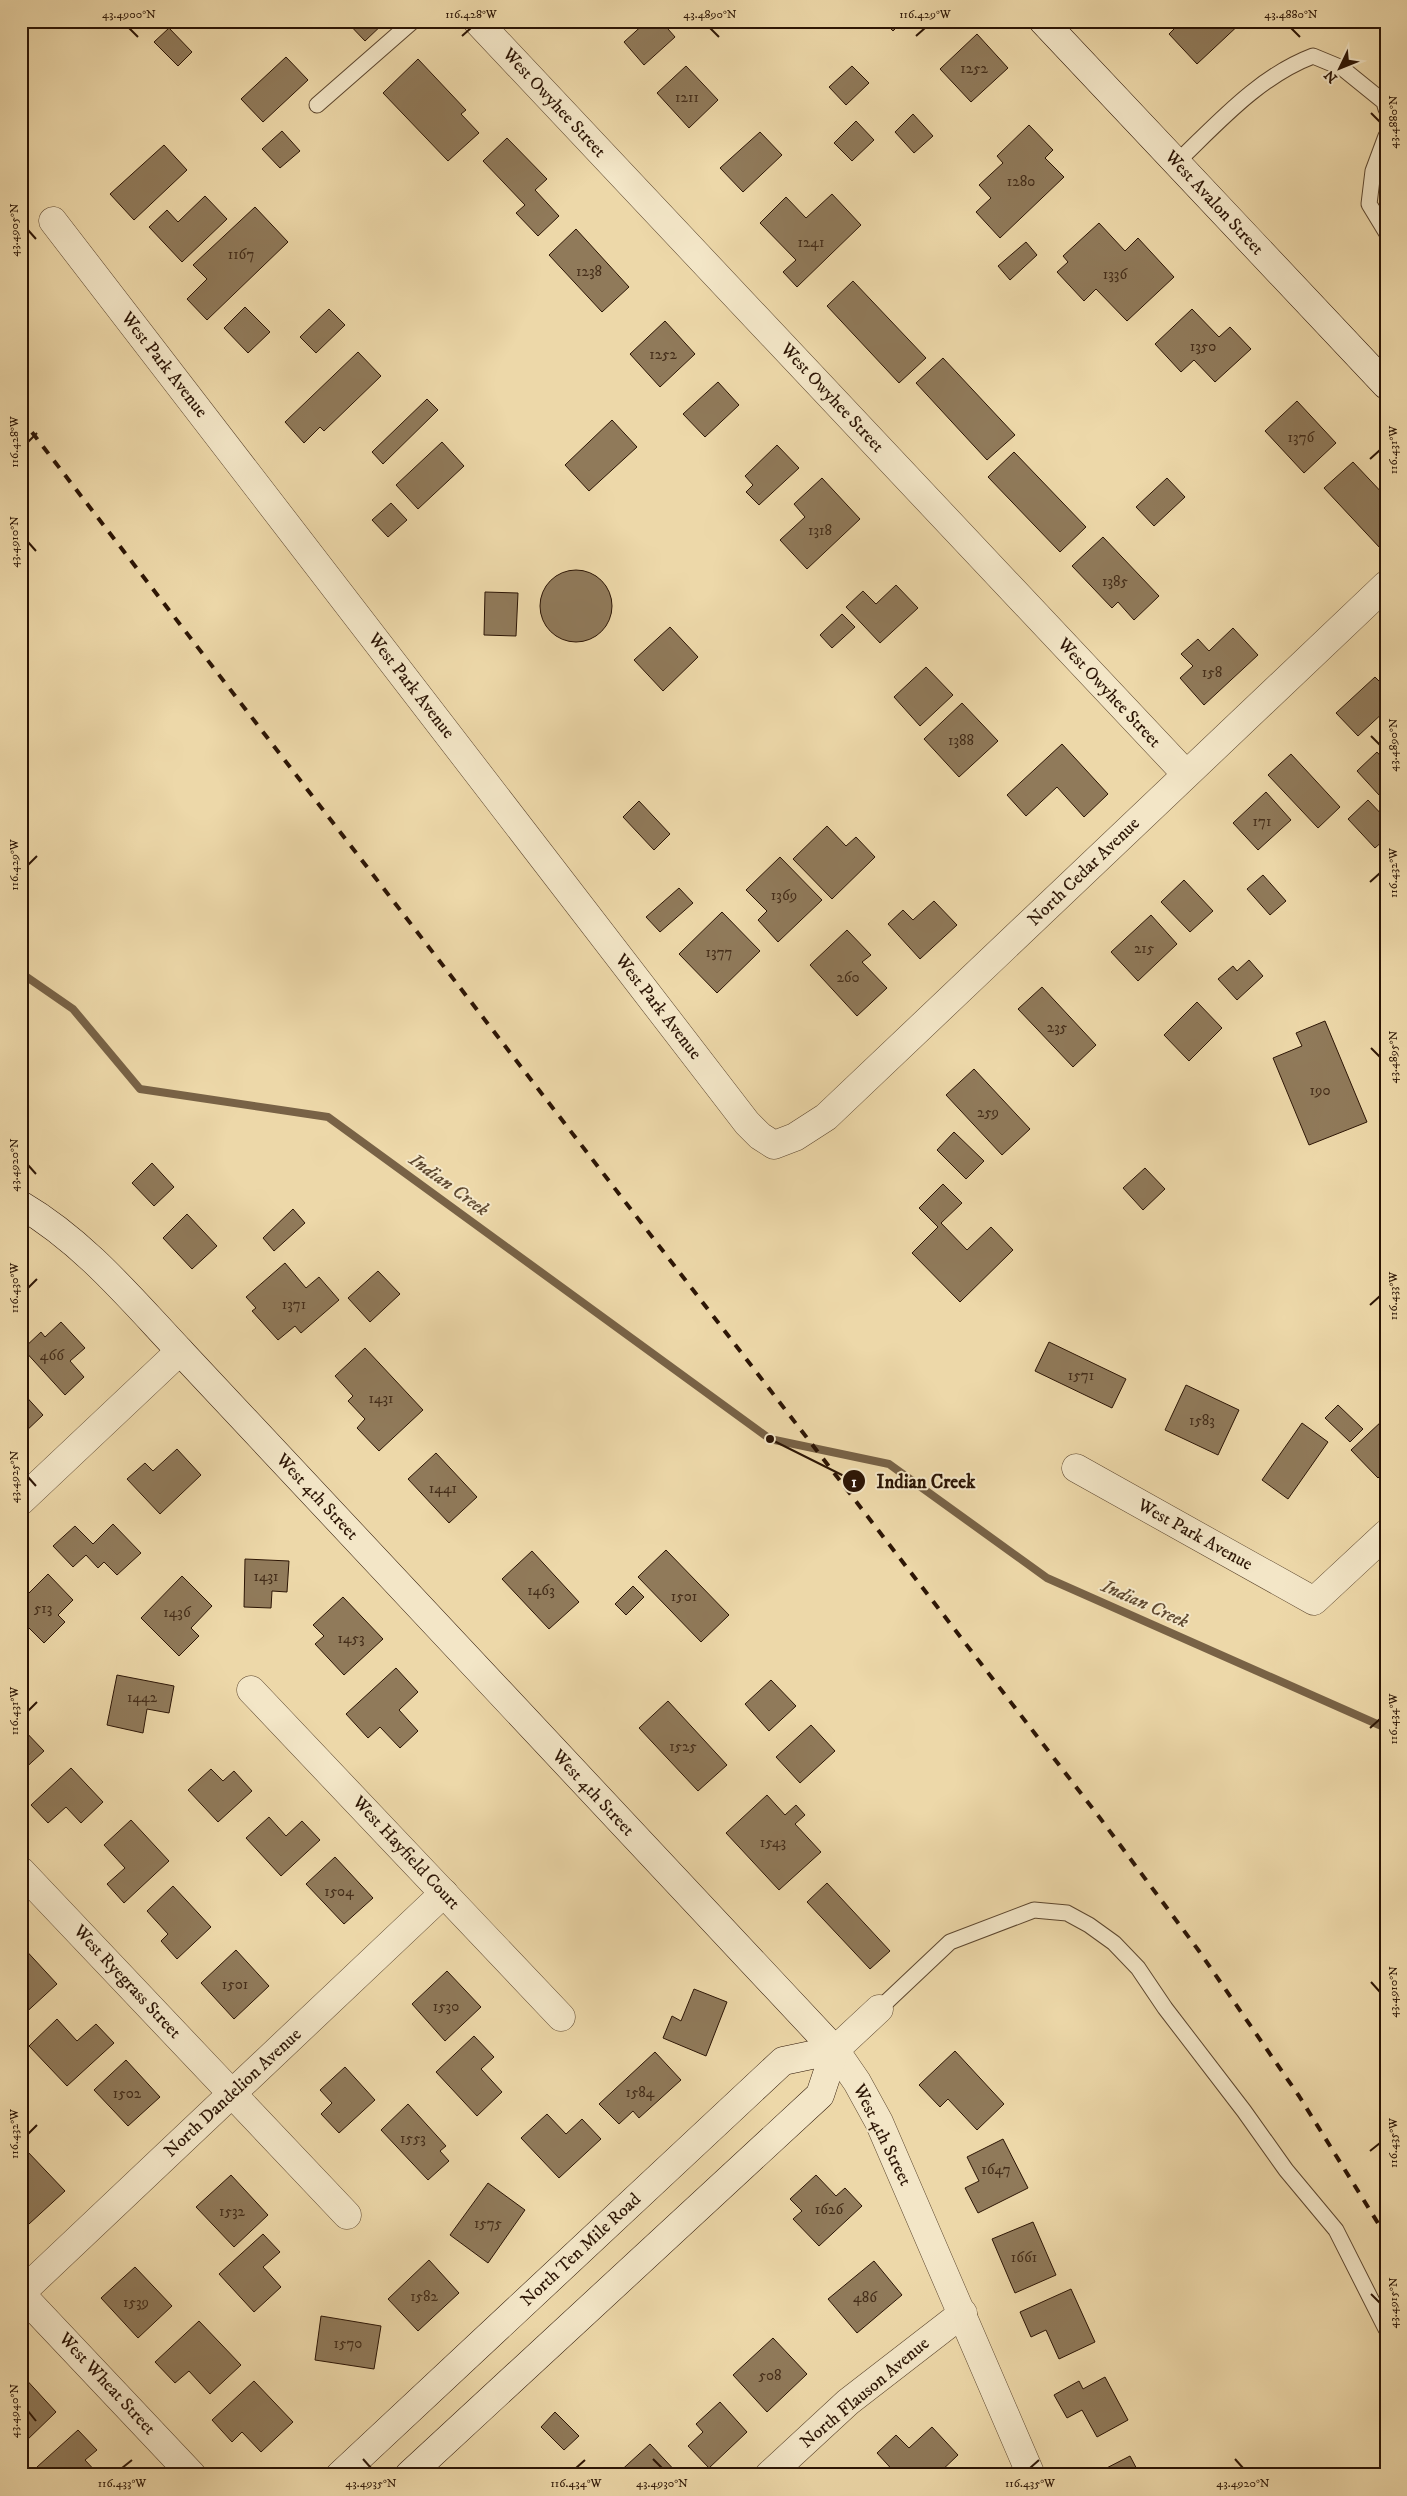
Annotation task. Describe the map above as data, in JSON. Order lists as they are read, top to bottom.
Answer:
{
  "streets": {
    "street": [
      "West Owyhee Street",
      "West Avalon Street",
      "West Park Avenue",
      "North Cedar Avenue",
      "West 4th Street",
      "West Hayfield Court",
      "West Ryegrass Street",
      "North Dandelion Avenue",
      "North Ten Mile Road",
      "West Wheat Street",
      "North Flauson Avenue"
    ]
  },
  "crossings": [
    ["West Owyhee Street", "North Cedar Avenue"],
    ["West Park Avenue", "North Cedar Avenue"],
    ["West 4th Street", "North Ten Mile Road"],
    ["West 4th Street", "North Flauson Avenue"],
    ["West Hayfield Court", "North Dandelion Avenue"],
    ["West Ryegrass Street", "North Dandelion Avenue"],
    ["North Dandelion Avenue", "West Wheat Street"]
  ],
  "water": ["Indian Creek"],
  "places": ["Indian Creek"],
  "house_numbers": [
    "1252",
    "1211",
    "1280",
    "1241",
    "1167",
    "1238",
    "1336",
    "1350",
    "1252",
    "1376",
    "1318",
    "1385",
    "158",
    "1388",
    "171",
    "1369",
    "215",
    "1377",
    "260",
    "235",
    "190",
    "259",
    "1371",
    "466",
    "1571",
    "1431",
    "1583",
    "1441",
    "1431",
    "1463",
    "1501",
    "513",
    "1436",
    "1453",
    "1442",
    "1525",
    "1543",
    "1504",
    "1501",
    "1530",
    "1584",
    "1502",
    "1553",
    "1647",
    "1626",
    "1532",
    "1575",
    "1661",
    "1582",
    "486",
    "1539",
    "1570",
    "508"
  ],
  "north": "bottom left",
  "coordinates": [
    "43.4900°N",
    "116.428°W",
    "43.4890°N",
    "116.429°W",
    "43.4880°N",
    "43.4905°N",
    "116.431°W",
    "43.4910°N",
    "116.432°W",
    "43.4895°N",
    "43.4920°N",
    "116.430°W",
    "116.433°W",
    "43.4925°N",
    "116.434°W",
    "116.435°W",
    "43.4915°N",
    "43.4940°N",
    "43.4935°N",
    "43.4930°N"
  ]
}
